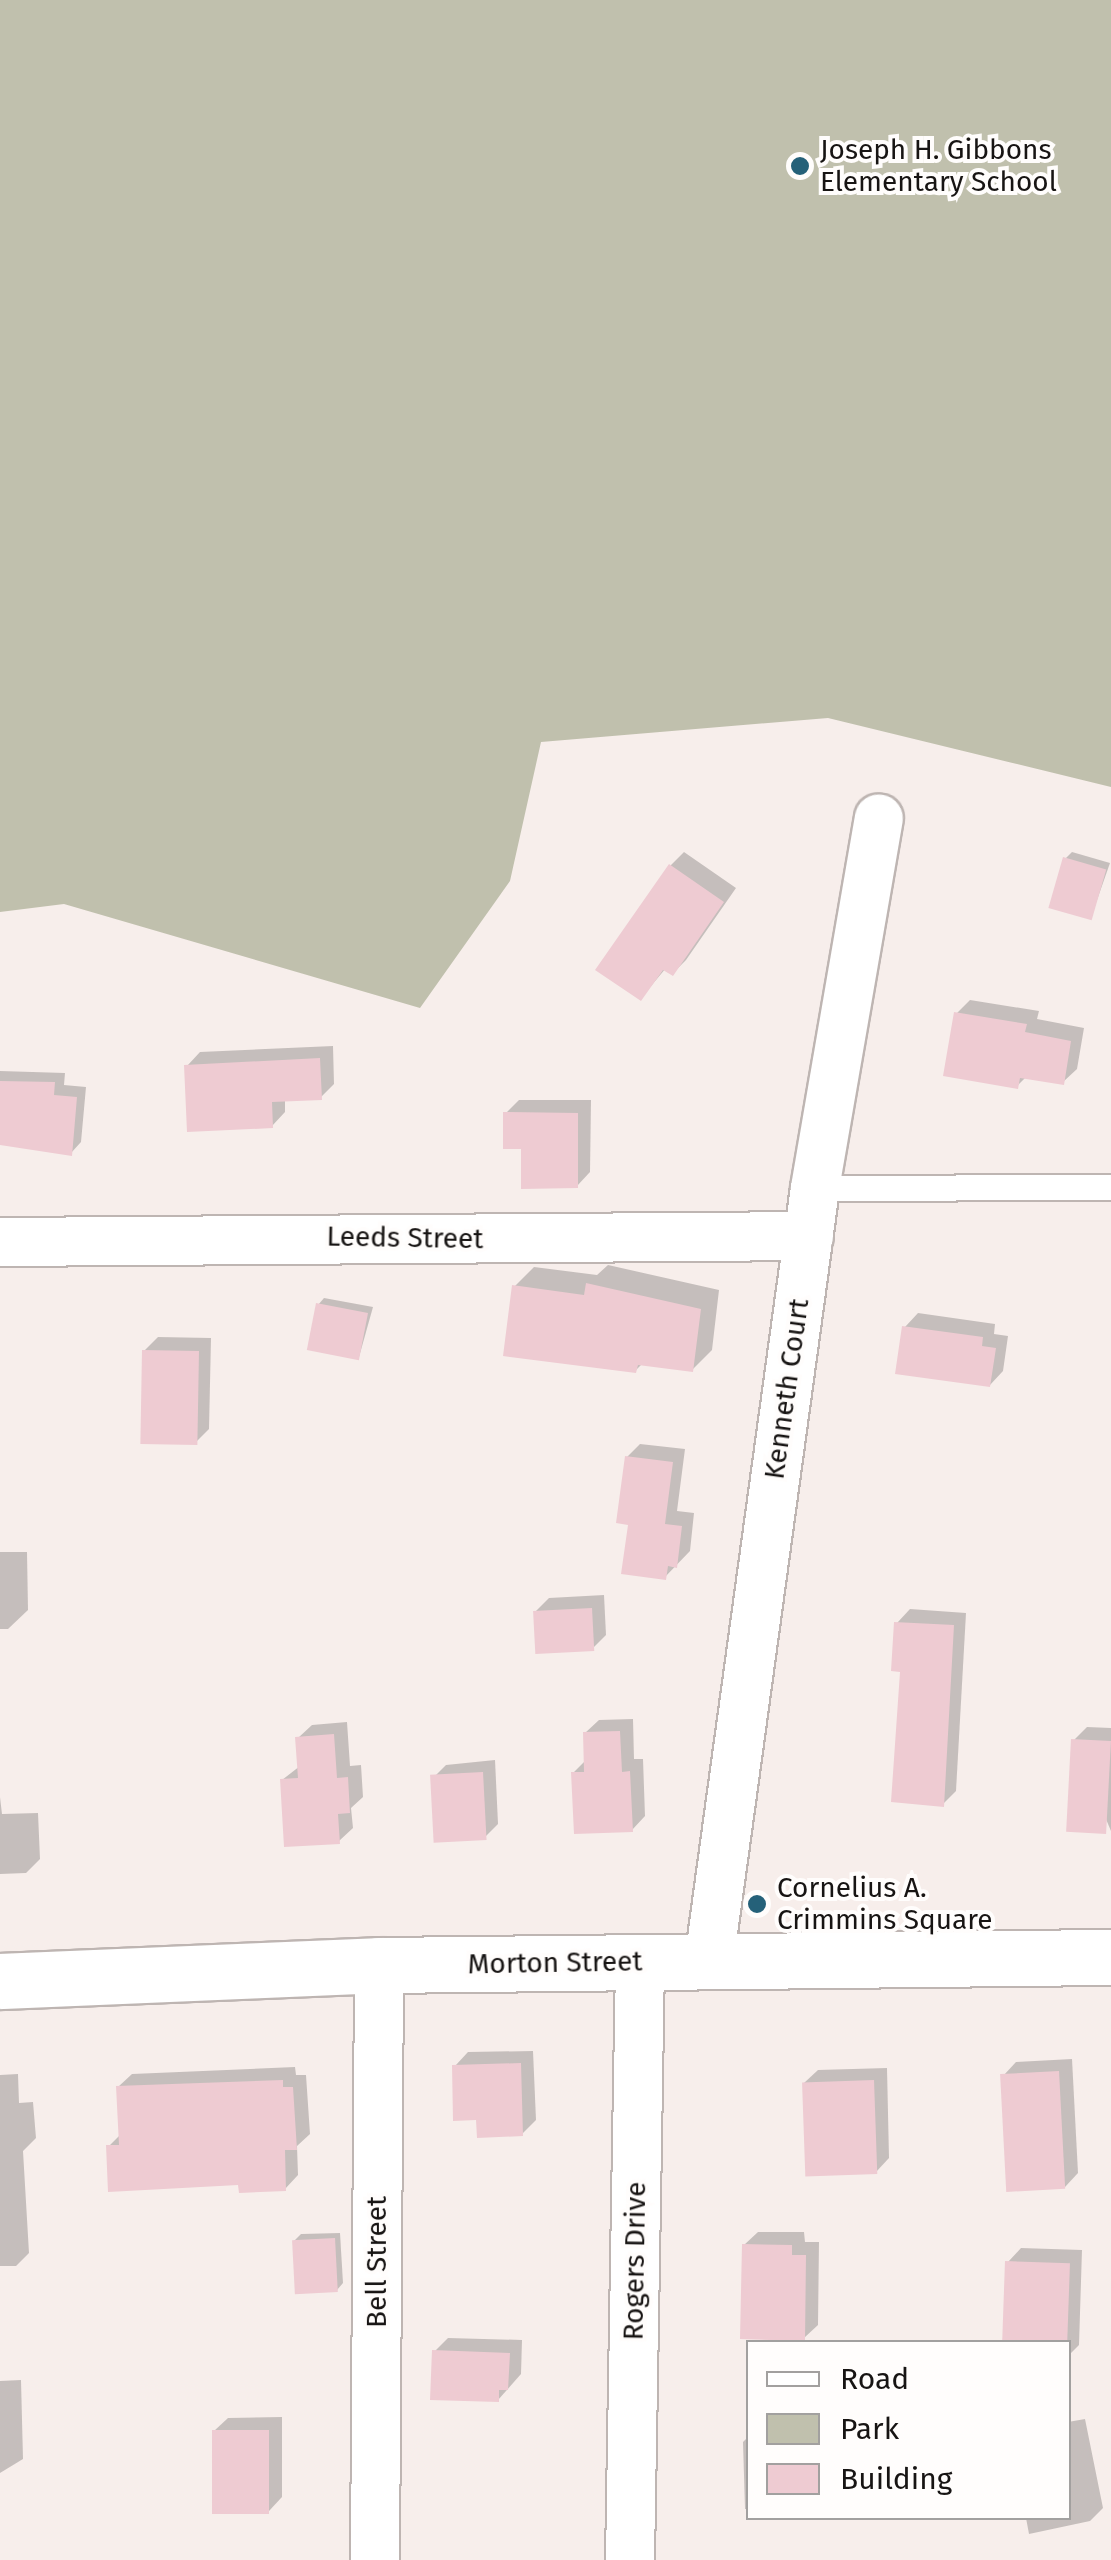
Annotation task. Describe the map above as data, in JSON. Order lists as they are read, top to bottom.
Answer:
{
  "streets": {
    "street": [
      "Leeds Street",
      "Kenneth Court",
      "Morton Street",
      "Rogers Drive",
      "Bell Street"
    ]
  },
  "crossings": [
    ["Leeds Street", "Kenneth Court"],
    ["Kenneth Court", "Morton Street"],
    ["Morton Street", "Rogers Drive"],
    ["Morton Street", "Bell Street"]
  ],
  "places": ["Joseph H. Gibbons Elementary School", "Cornelius A. Crimmins Square"],
  "legend": ["Road", "Park", "Building"]
}
